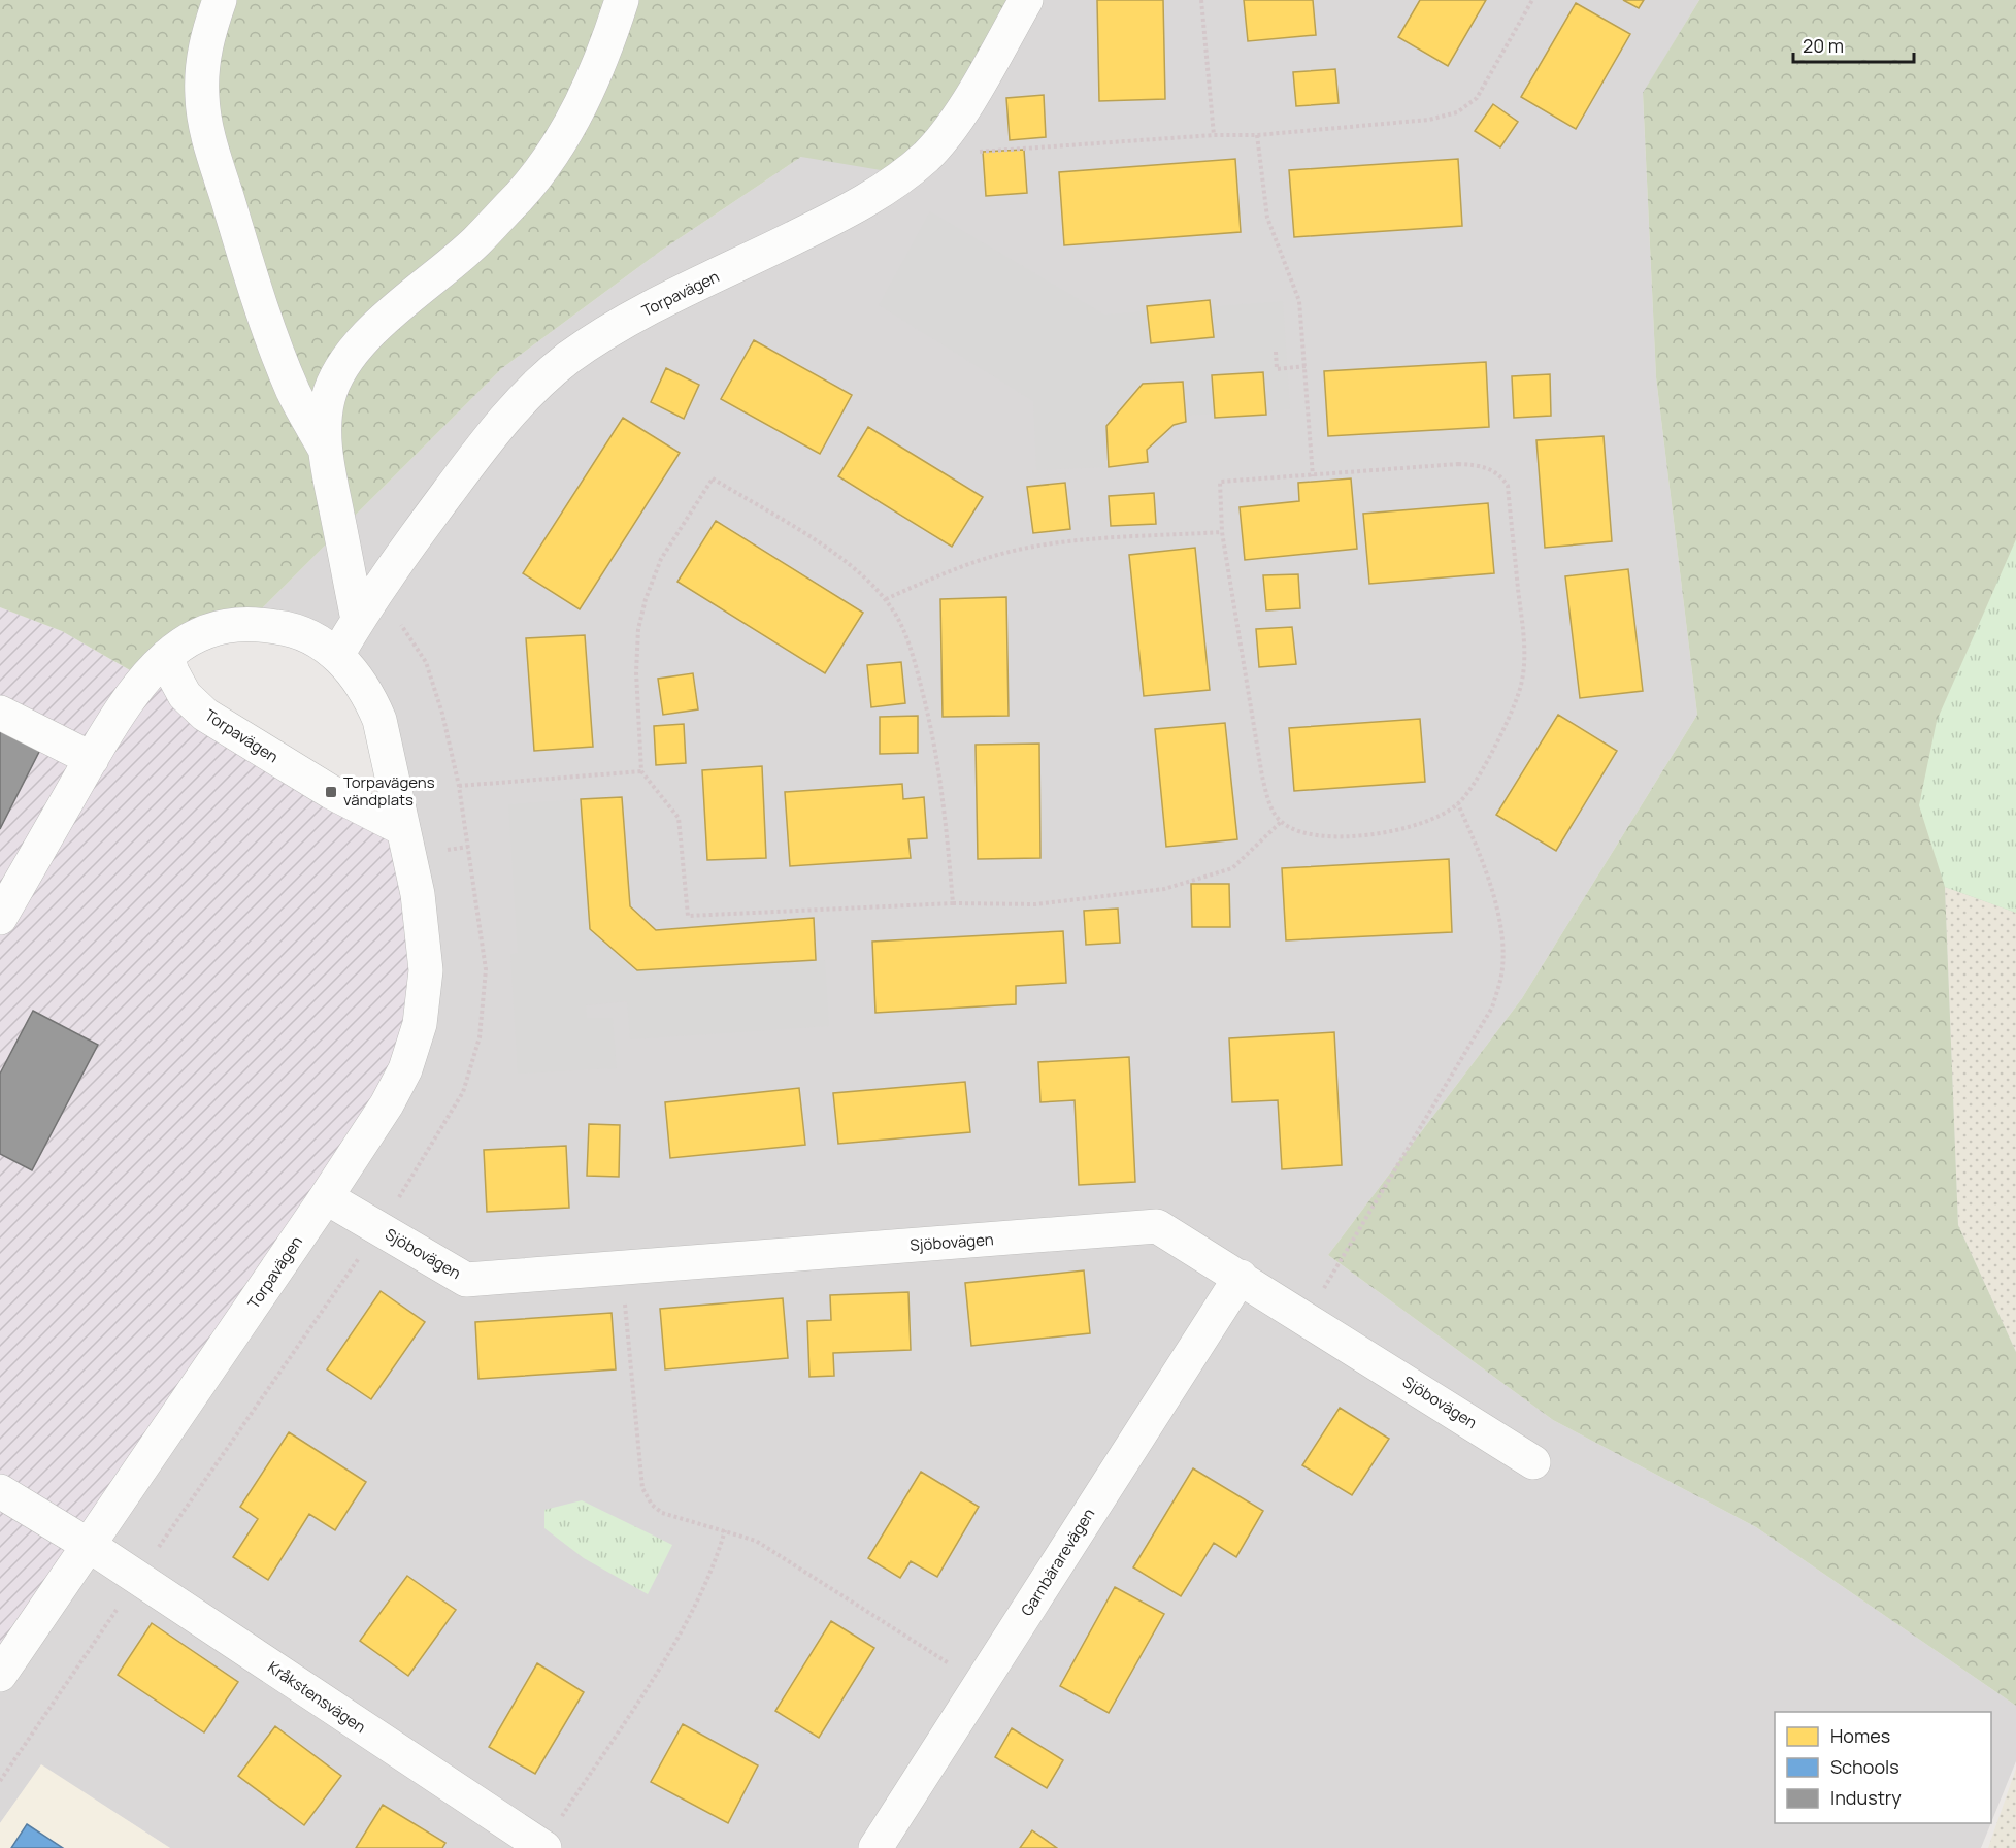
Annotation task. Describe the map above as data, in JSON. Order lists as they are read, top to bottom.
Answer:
{
  "streets": {
    "street": [
      "Torpavägen",
      "Sjöbovägen",
      "Garnbärarevägen",
      "Kråkstensvägen"
    ]
  },
  "crossings": [
    ["Torpavägen", "Sjöbovägen"],
    ["Torpavägen", "Kråkstensvägen"],
    ["Sjöbovägen", "Garnbärarevägen"]
  ],
  "places": {
    "transit": ["Torpavägens vändplats"]
  },
  "legend": ["Homes", "Schools", "Industry"],
  "scale_bar": "20 m"
}
